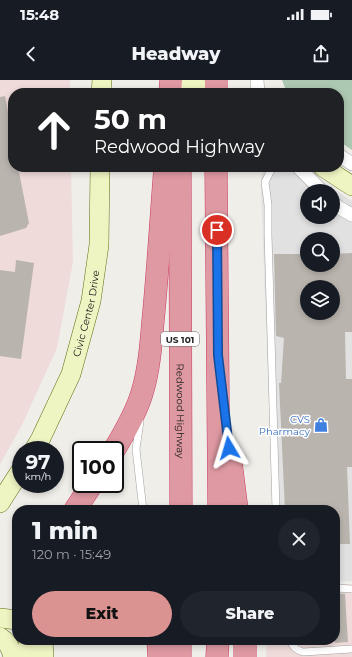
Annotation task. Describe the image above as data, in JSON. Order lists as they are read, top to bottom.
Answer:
{
  "streets": {
    "highway": ["US 101", "Redwood Highway"],
    "street": ["Civic Center Drive"]
  },
  "places": {
    "shop": ["CVS Pharmacy"]
  },
  "page": {
    "status": "15:48",
    "header": "Headway",
    "turn": ["50 m", "Redwood Highway"],
    "speed": "97 km/h",
    "limit": "100",
    "heading": ["1 min", "120 m · 15:49"],
    "buttons": ["Exit", "Share"]
  }
}
